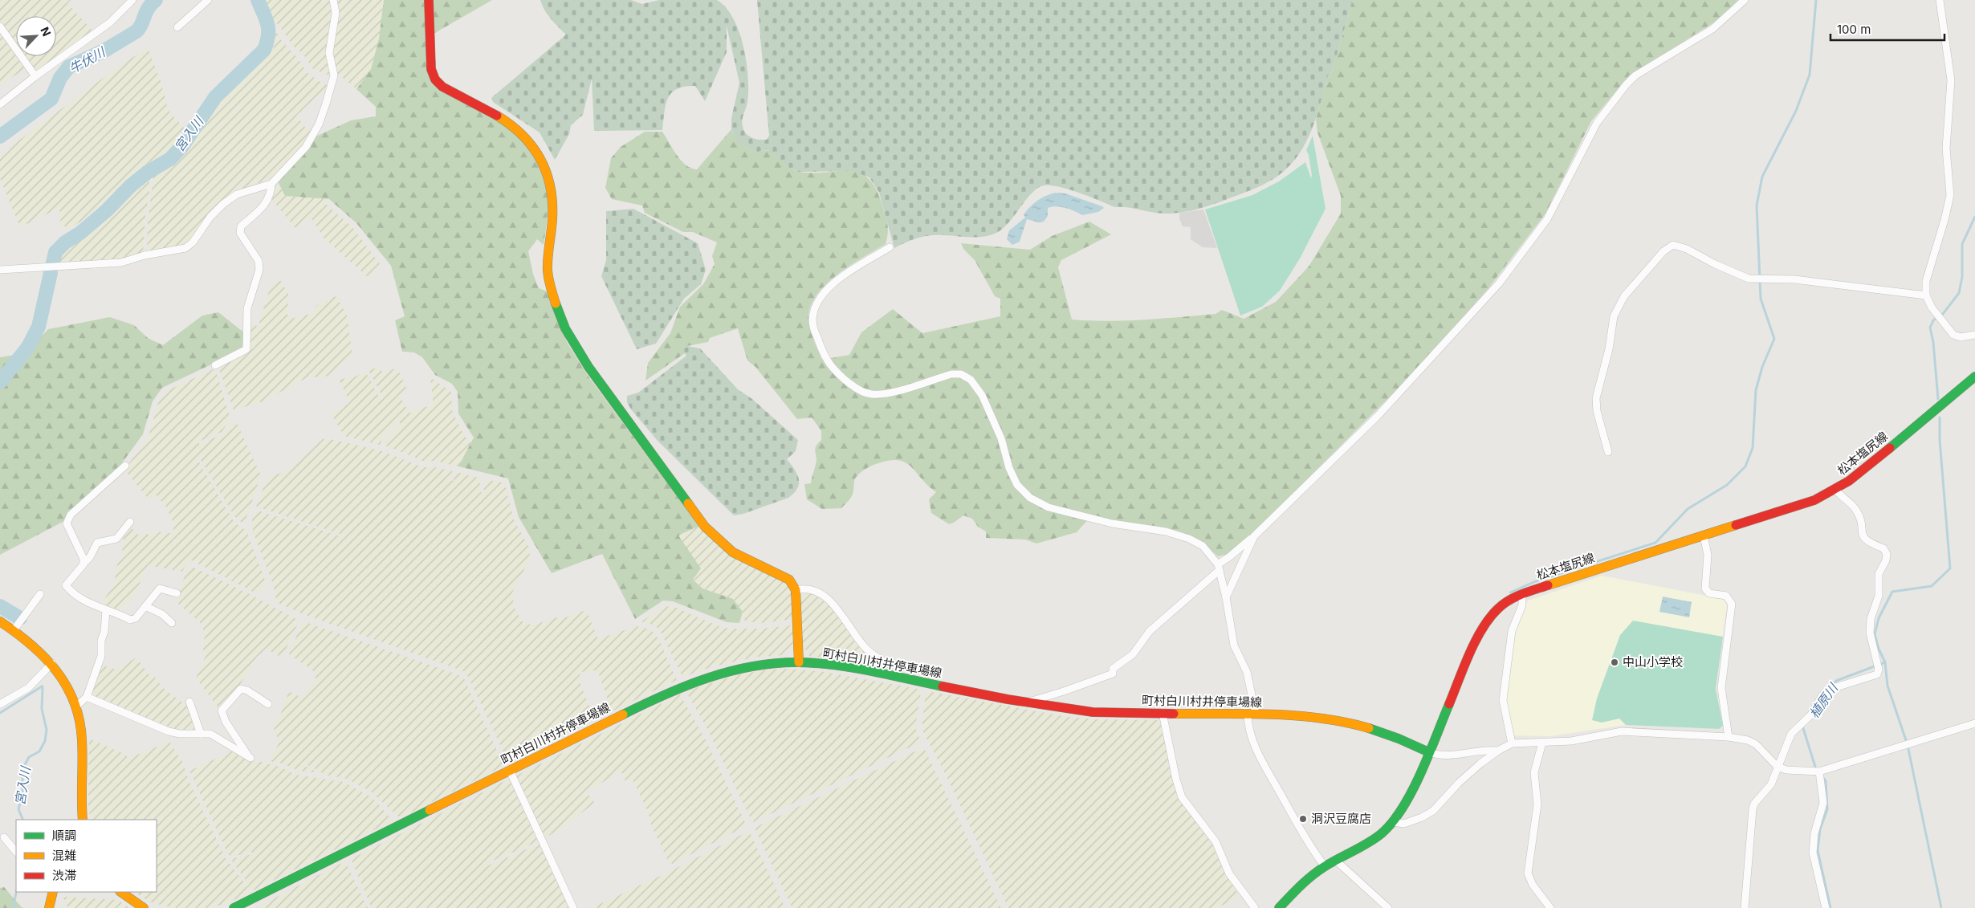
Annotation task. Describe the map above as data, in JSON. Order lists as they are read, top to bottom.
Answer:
{
  "streets": {
    "main road": ["松本塩尻線", "町村白川村井停車場線"]
  },
  "crossings": [
    ["松本塩尻線", "町村白川村井停車場線"]
  ],
  "water": ["牛伏川", "宮入川", "植原川"],
  "places": ["中山小学校", "洞沢豆腐店"],
  "legend": ["順調", "混雑", "渋滞"],
  "scale_bar": "100 m",
  "north": "top right"
}
